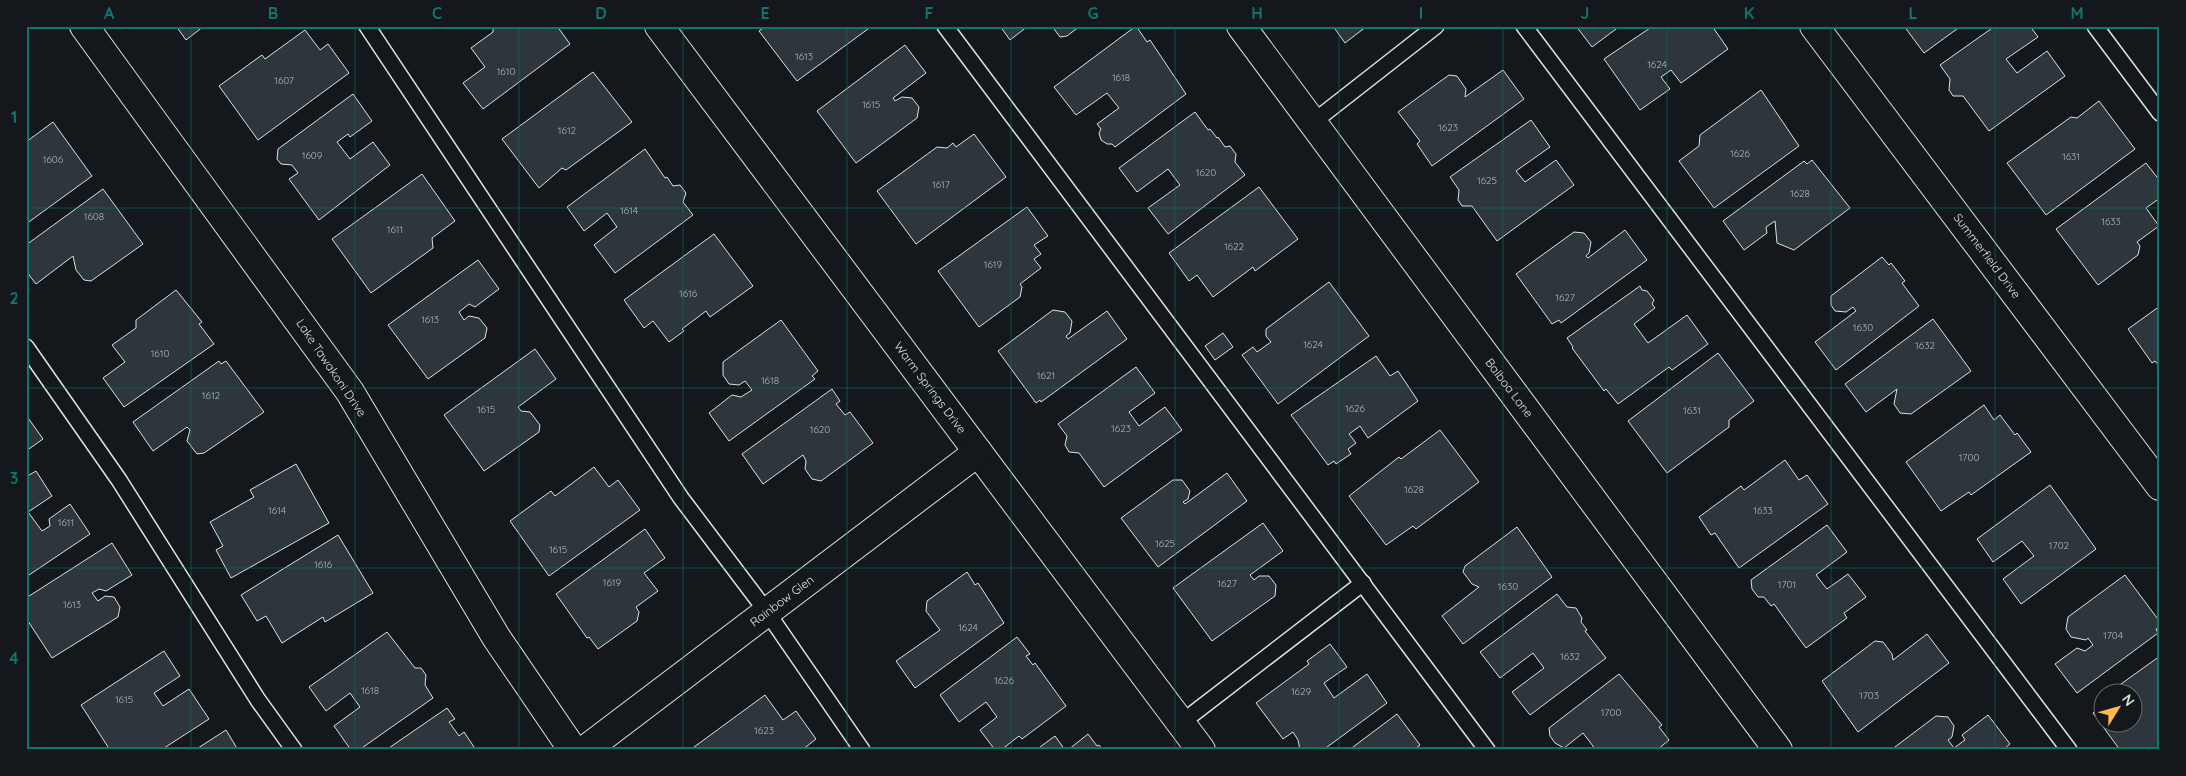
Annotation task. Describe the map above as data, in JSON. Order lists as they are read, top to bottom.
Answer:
{
  "streets": {
    "street": [
      "Summerfield Drive",
      "Lake Tawakoni Drive",
      "Warm Springs Drive",
      "Balboa Lane",
      "Rainbow Glen"
    ]
  },
  "crossings": [
    ["Warm Springs Drive", "Rainbow Glen"]
  ],
  "house_numbers": [
    "1613",
    "1624",
    "1610",
    "1618",
    "1607",
    "1615",
    "1623",
    "1612",
    "1626",
    "1609",
    "1631",
    "1606",
    "1620",
    "1625",
    "1617",
    "1628",
    "1614",
    "1608",
    "1633",
    "1611",
    "1622",
    "1619",
    "1616",
    "1627",
    "1613",
    "1630",
    "1624",
    "1632",
    "1610",
    "1621",
    "1618",
    "1612",
    "1626",
    "1615",
    "1631",
    "1623",
    "1620",
    "1700",
    "1628",
    "1614",
    "1633",
    "1611",
    "1625",
    "1702",
    "1615",
    "1616",
    "1619",
    "1627",
    "1701",
    "1630",
    "1613",
    "1624",
    "1704",
    "1632",
    "1626",
    "1618",
    "1629",
    "1703",
    "1615",
    "1700",
    "1623"
  ],
  "north": "top right",
  "grid": {
    "columns": [
      "A",
      "B",
      "C",
      "D",
      "E",
      "F",
      "G",
      "H",
      "I",
      "J",
      "K",
      "L",
      "M"
    ],
    "rows": [
      "1",
      "2",
      "3",
      "4"
    ]
  }
}
